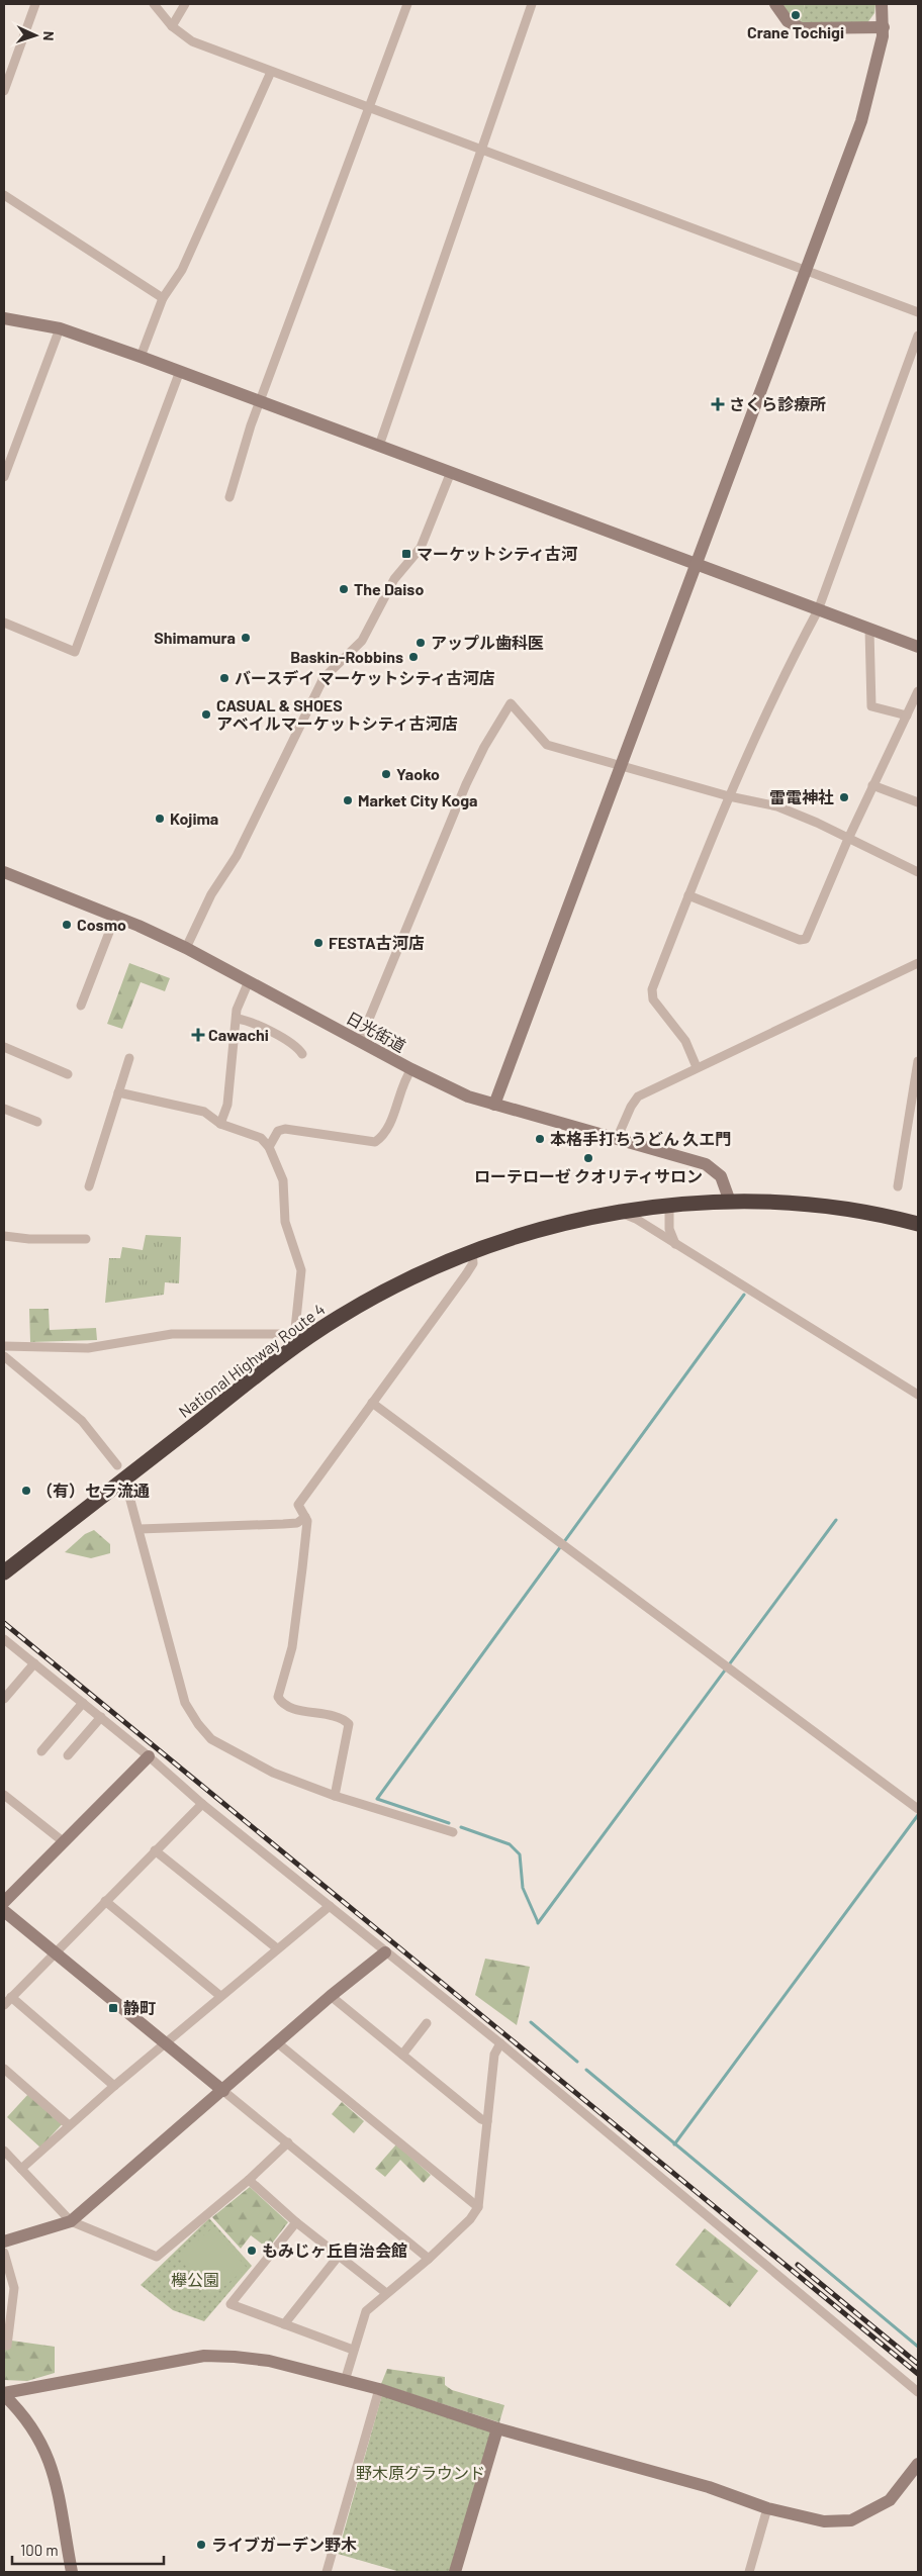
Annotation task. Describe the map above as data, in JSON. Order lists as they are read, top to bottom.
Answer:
{
  "streets": {
    "highway": ["National Highway Route 4"],
    "street": ["日光街道"]
  },
  "crossings": [
    ["日光街道", "National Highway Route 4"]
  ],
  "parks": ["欅公園", "野木原グラウンド"],
  "places": {
    "other": [
      "Crane Tochigi",
      "The Daiso",
      "Shimamura",
      "アップル歯科医",
      "Baskin-Robbins",
      "バースデイ マーケットシティ古河店",
      "CASUAL & SHOES アベイルマーケットシティ古河店",
      "Yaoko",
      "雷電神社",
      "Market City Koga",
      "Kojima",
      "Cosmo",
      "FESTA古河店",
      "本格手打ちうどん 久エ門",
      "ローテローゼ クオリティサロン",
      "（有）セラ流通",
      "もみじヶ丘自治会館",
      "ライブガーデン野木"
    ],
    "health": ["さくら診療所", "Cawachi"],
    "transit": ["マーケットシティ古河", "静町"]
  },
  "scale_bar": "100 m",
  "north": "right"
}
